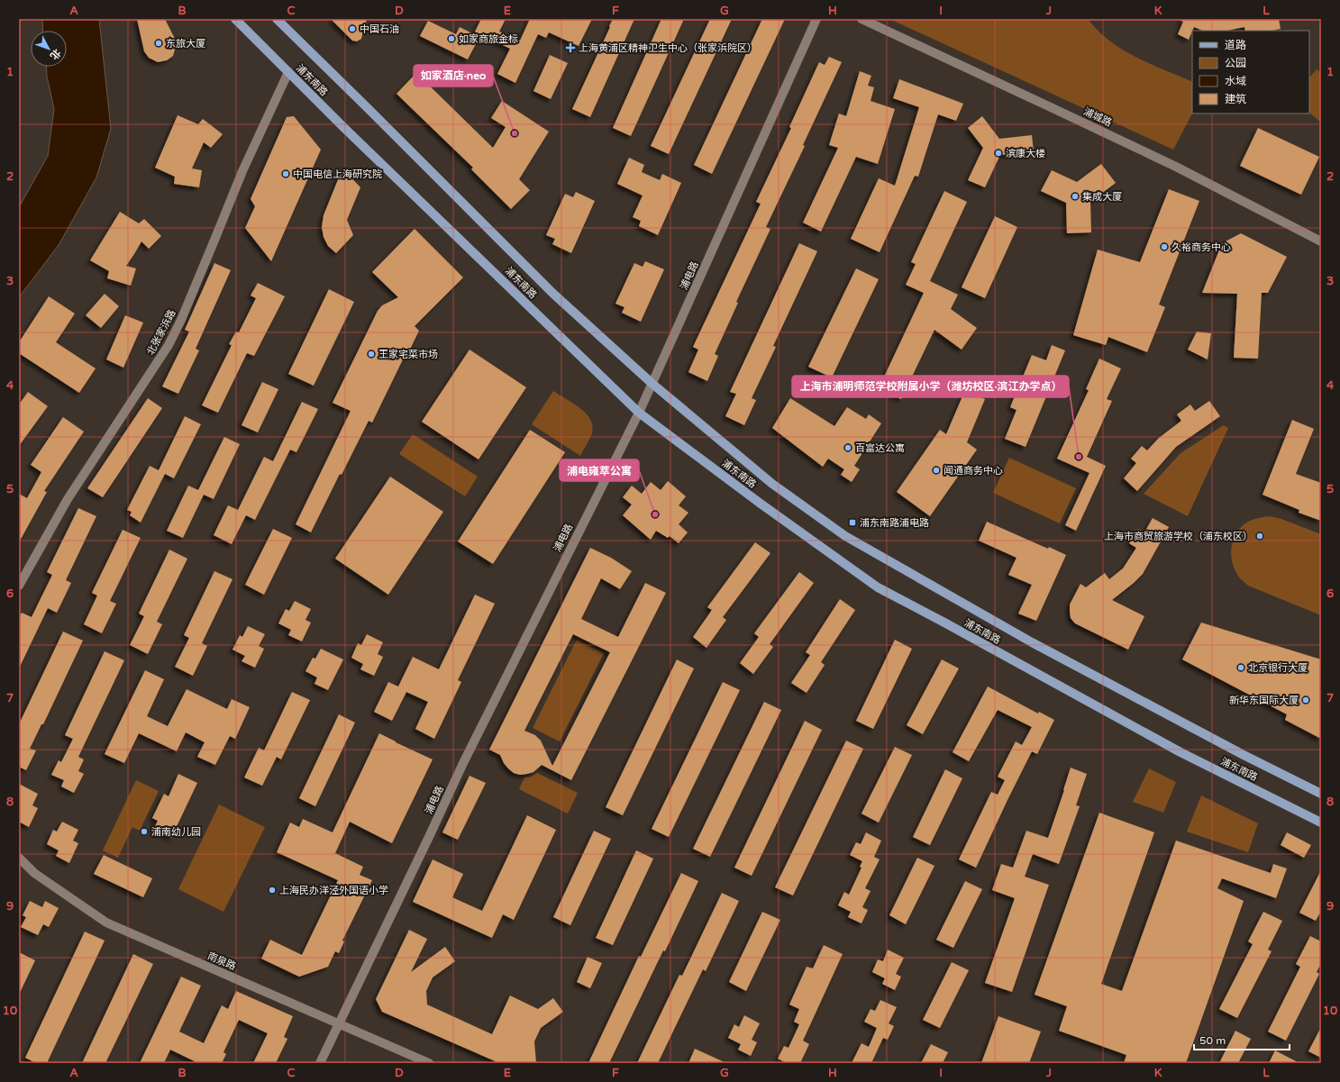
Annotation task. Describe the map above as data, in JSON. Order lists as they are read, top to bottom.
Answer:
{
  "streets": {
    "main road": ["浦东南路"],
    "street": [
      "浦城路",
      "浦电路",
      "北张家浜路",
      "南泉路"
    ]
  },
  "crossings": [
    ["浦东南路", "浦电路"],
    ["浦东南路", "北张家浜路"],
    ["浦电路", "南泉路"]
  ],
  "places": {
    "other": [
      "中国石油",
      "如家商旅金标",
      "东旅大厦",
      "如家酒店·neo",
      "滨康大楼",
      "中国电信上海研究院",
      "集成大厦",
      "久裕商务中心",
      "王家宅菜市场",
      "百富达公寓",
      "上海市浦明师范学校附属小学（潍坊校区·滨江办学点）",
      "闻通商务中心",
      "浦电雍萃公寓",
      "上海市商贸旅游学校（浦东校区）",
      "北京银行大厦",
      "新华东国际大厦",
      "浦南幼儿园",
      "上海民办洋泾外国语小学"
    ],
    "health": ["上海黄浦区精神卫生中心（张家浜院区）"],
    "transit": ["浦东南路浦电路"]
  },
  "legend": [
    "道路",
    "公园",
    "水域",
    "建筑"
  ],
  "scale_bar": "50 m",
  "north": "bottom right",
  "grid": {
    "columns": [
      "A",
      "B",
      "C",
      "D",
      "E",
      "F",
      "G",
      "H",
      "I",
      "J",
      "K",
      "L"
    ],
    "rows": [
      "1",
      "2",
      "3",
      "4",
      "5",
      "6",
      "7",
      "8",
      "9",
      "10"
    ]
  }
}
